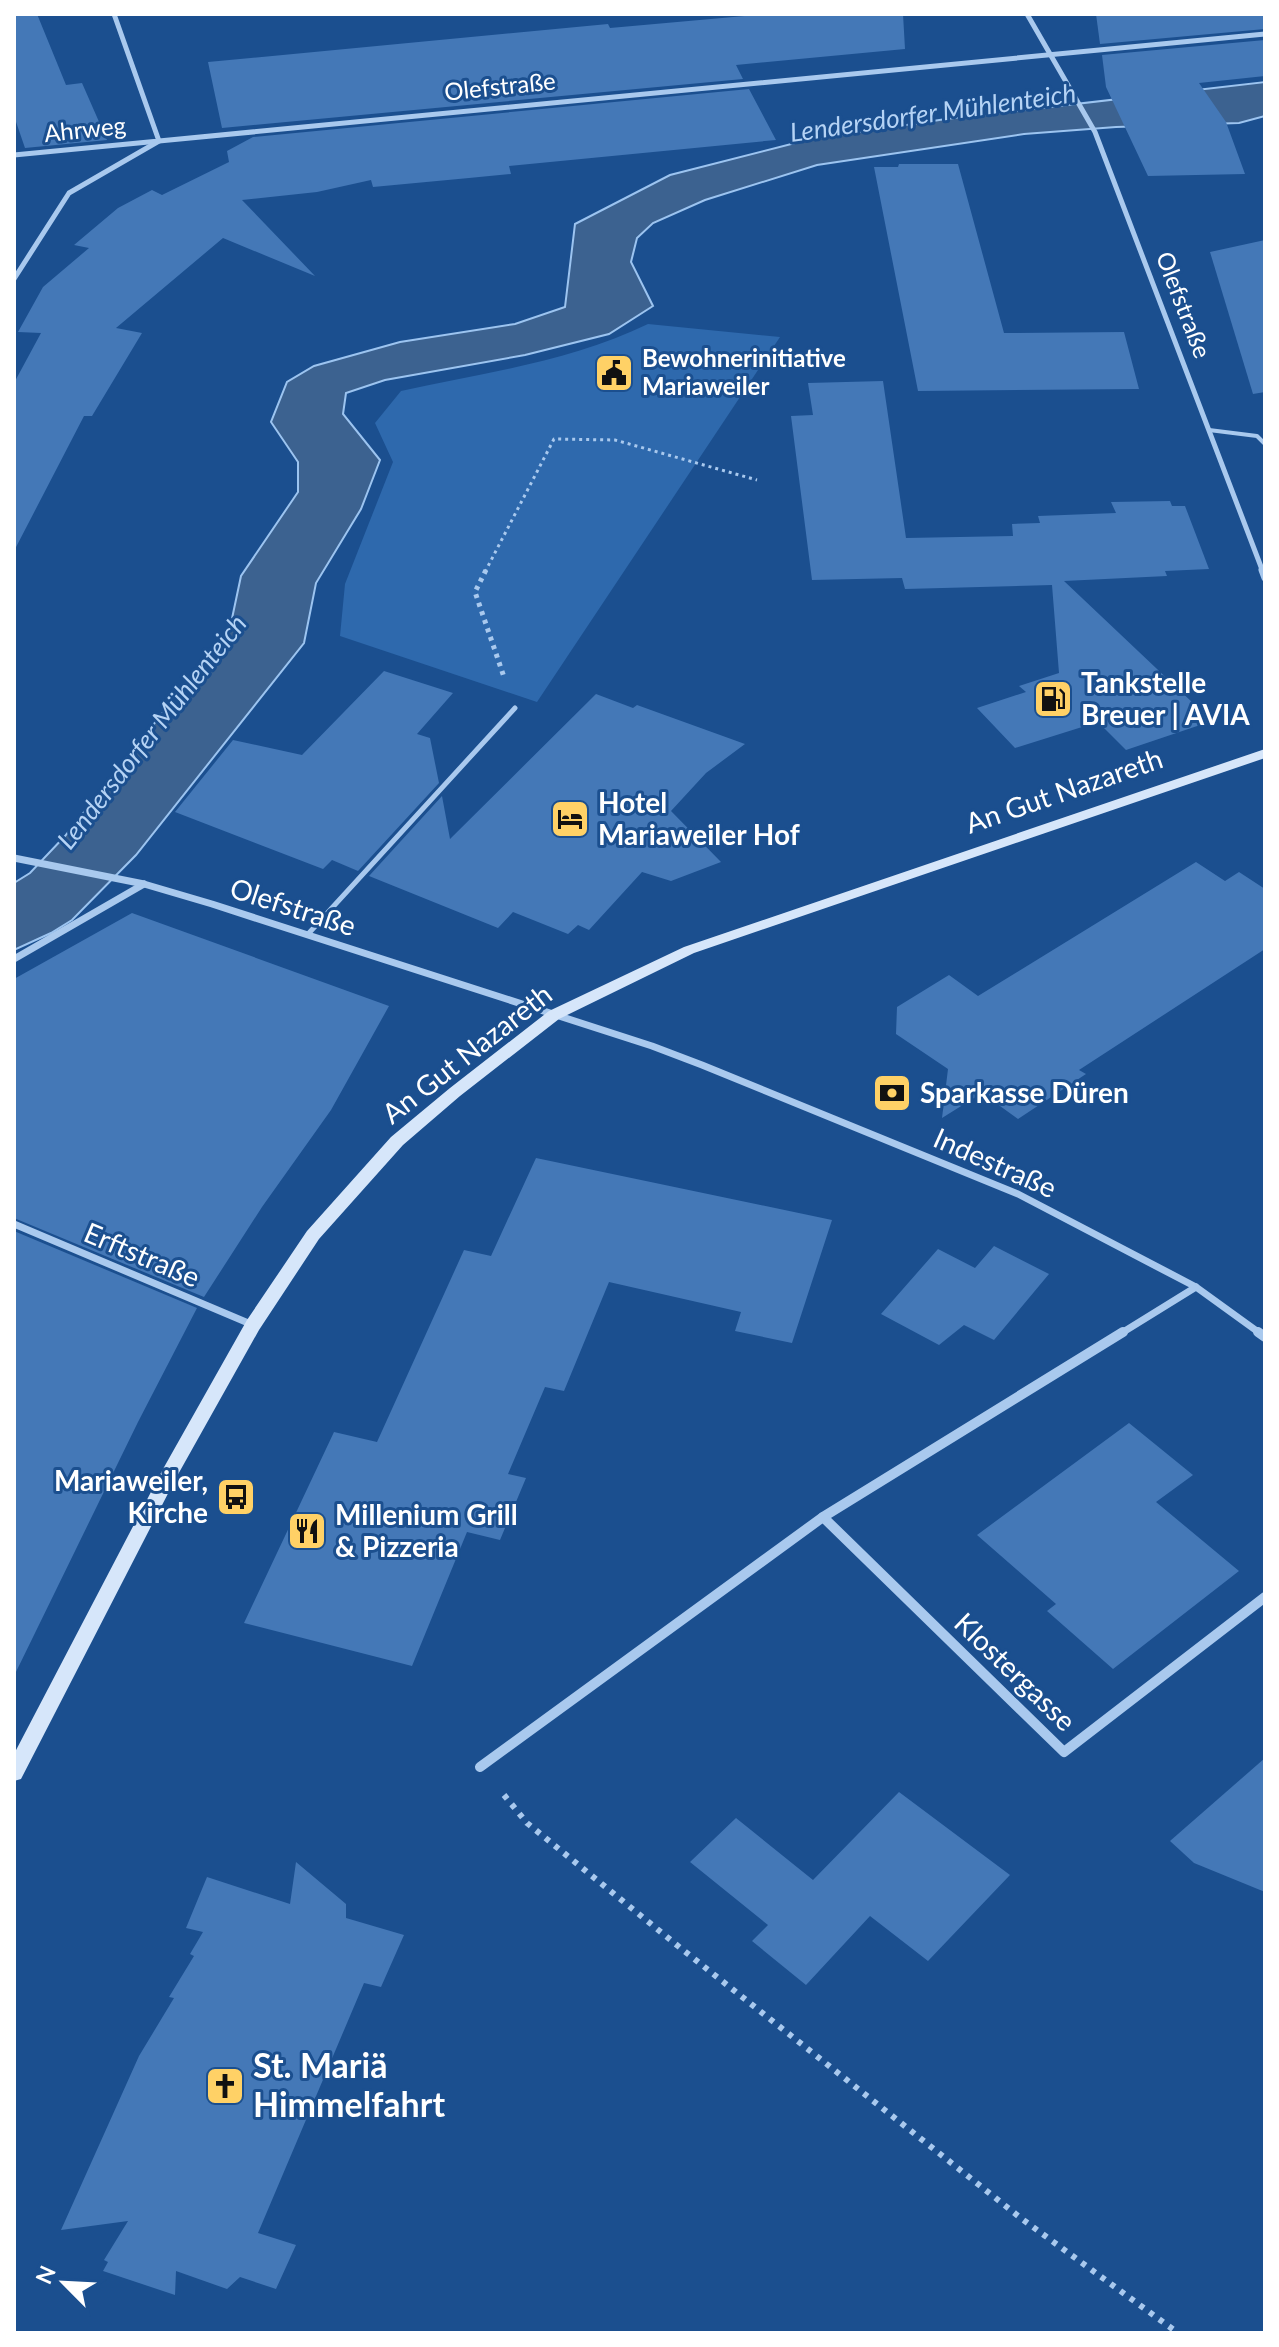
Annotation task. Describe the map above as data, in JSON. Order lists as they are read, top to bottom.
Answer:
{
  "streets": {
    "main road": ["An Gut Nazareth"],
    "street": [
      "Olefstraße",
      "Ahrweg",
      "Indestraße",
      "Erftstraße",
      "Klostergasse"
    ]
  },
  "crossings": [
    ["Olefstraße", "Ahrweg"],
    ["Olefstraße", "An Gut Nazareth"],
    ["Olefstraße", "Indestraße"],
    ["An Gut Nazareth", "Indestraße"],
    ["An Gut Nazareth", "Erftstraße"]
  ],
  "water": ["Lendersdorfer Mühlenteich"],
  "places": {
    "public building": ["Bewohnerinitiative Mariaweiler"],
    "fuel station": ["Tankstelle Breuer | AVIA"],
    "hotel": ["Hotel Mariaweiler Hof"],
    "bank": ["Sparkasse Düren"],
    "bus stop": ["Mariaweiler, Kirche"],
    "restaurant": ["Millenium Grill & Pizzeria"],
    "church": ["St. Mariä Himmelfahrt"]
  },
  "north": "top left"
}
